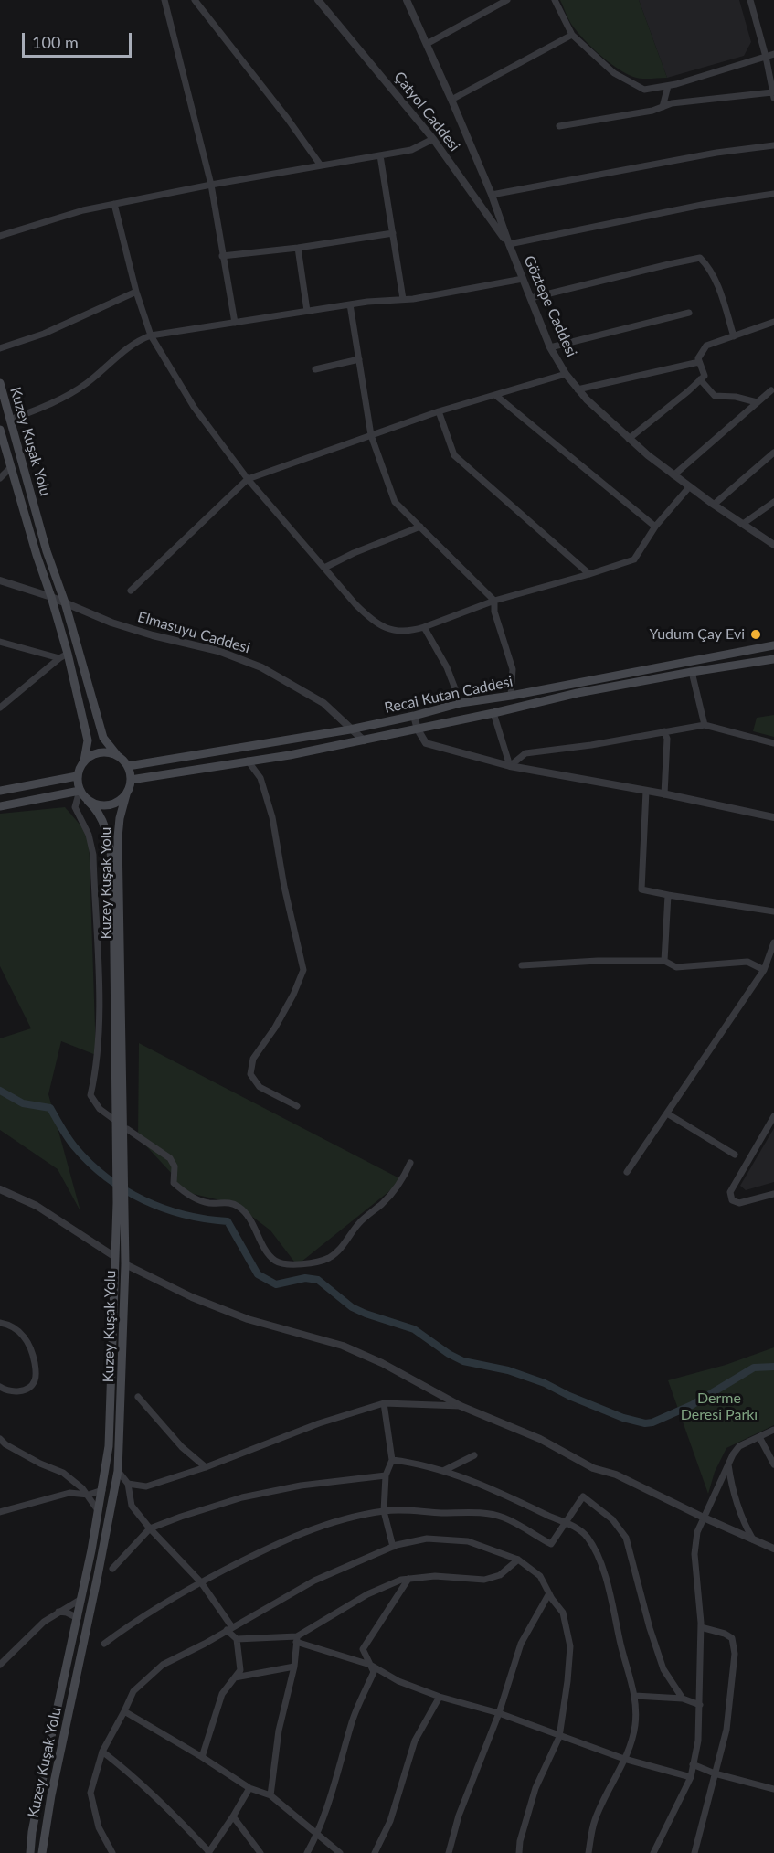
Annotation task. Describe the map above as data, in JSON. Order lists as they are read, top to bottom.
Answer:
{
  "streets": {
    "main road": ["Kuzey Kuşak Yolu", "Recai Kutan Caddesi"],
    "street": ["Çatyol Caddesi", "Göztepe Caddesi", "Elmasuyu Caddesi"]
  },
  "crossings": [
    ["Çatyol Caddesi", "Göztepe Caddesi"],
    ["Kuzey Kuşak Yolu", "Elmasuyu Caddesi"],
    ["Kuzey Kuşak Yolu", "Recai Kutan Caddesi"],
    ["Elmasuyu Caddesi", "Recai Kutan Caddesi"]
  ],
  "parks": ["Derme Deresi Parkı"],
  "places": ["Yudum Çay Evi"],
  "scale_bar": "100 m"
}
